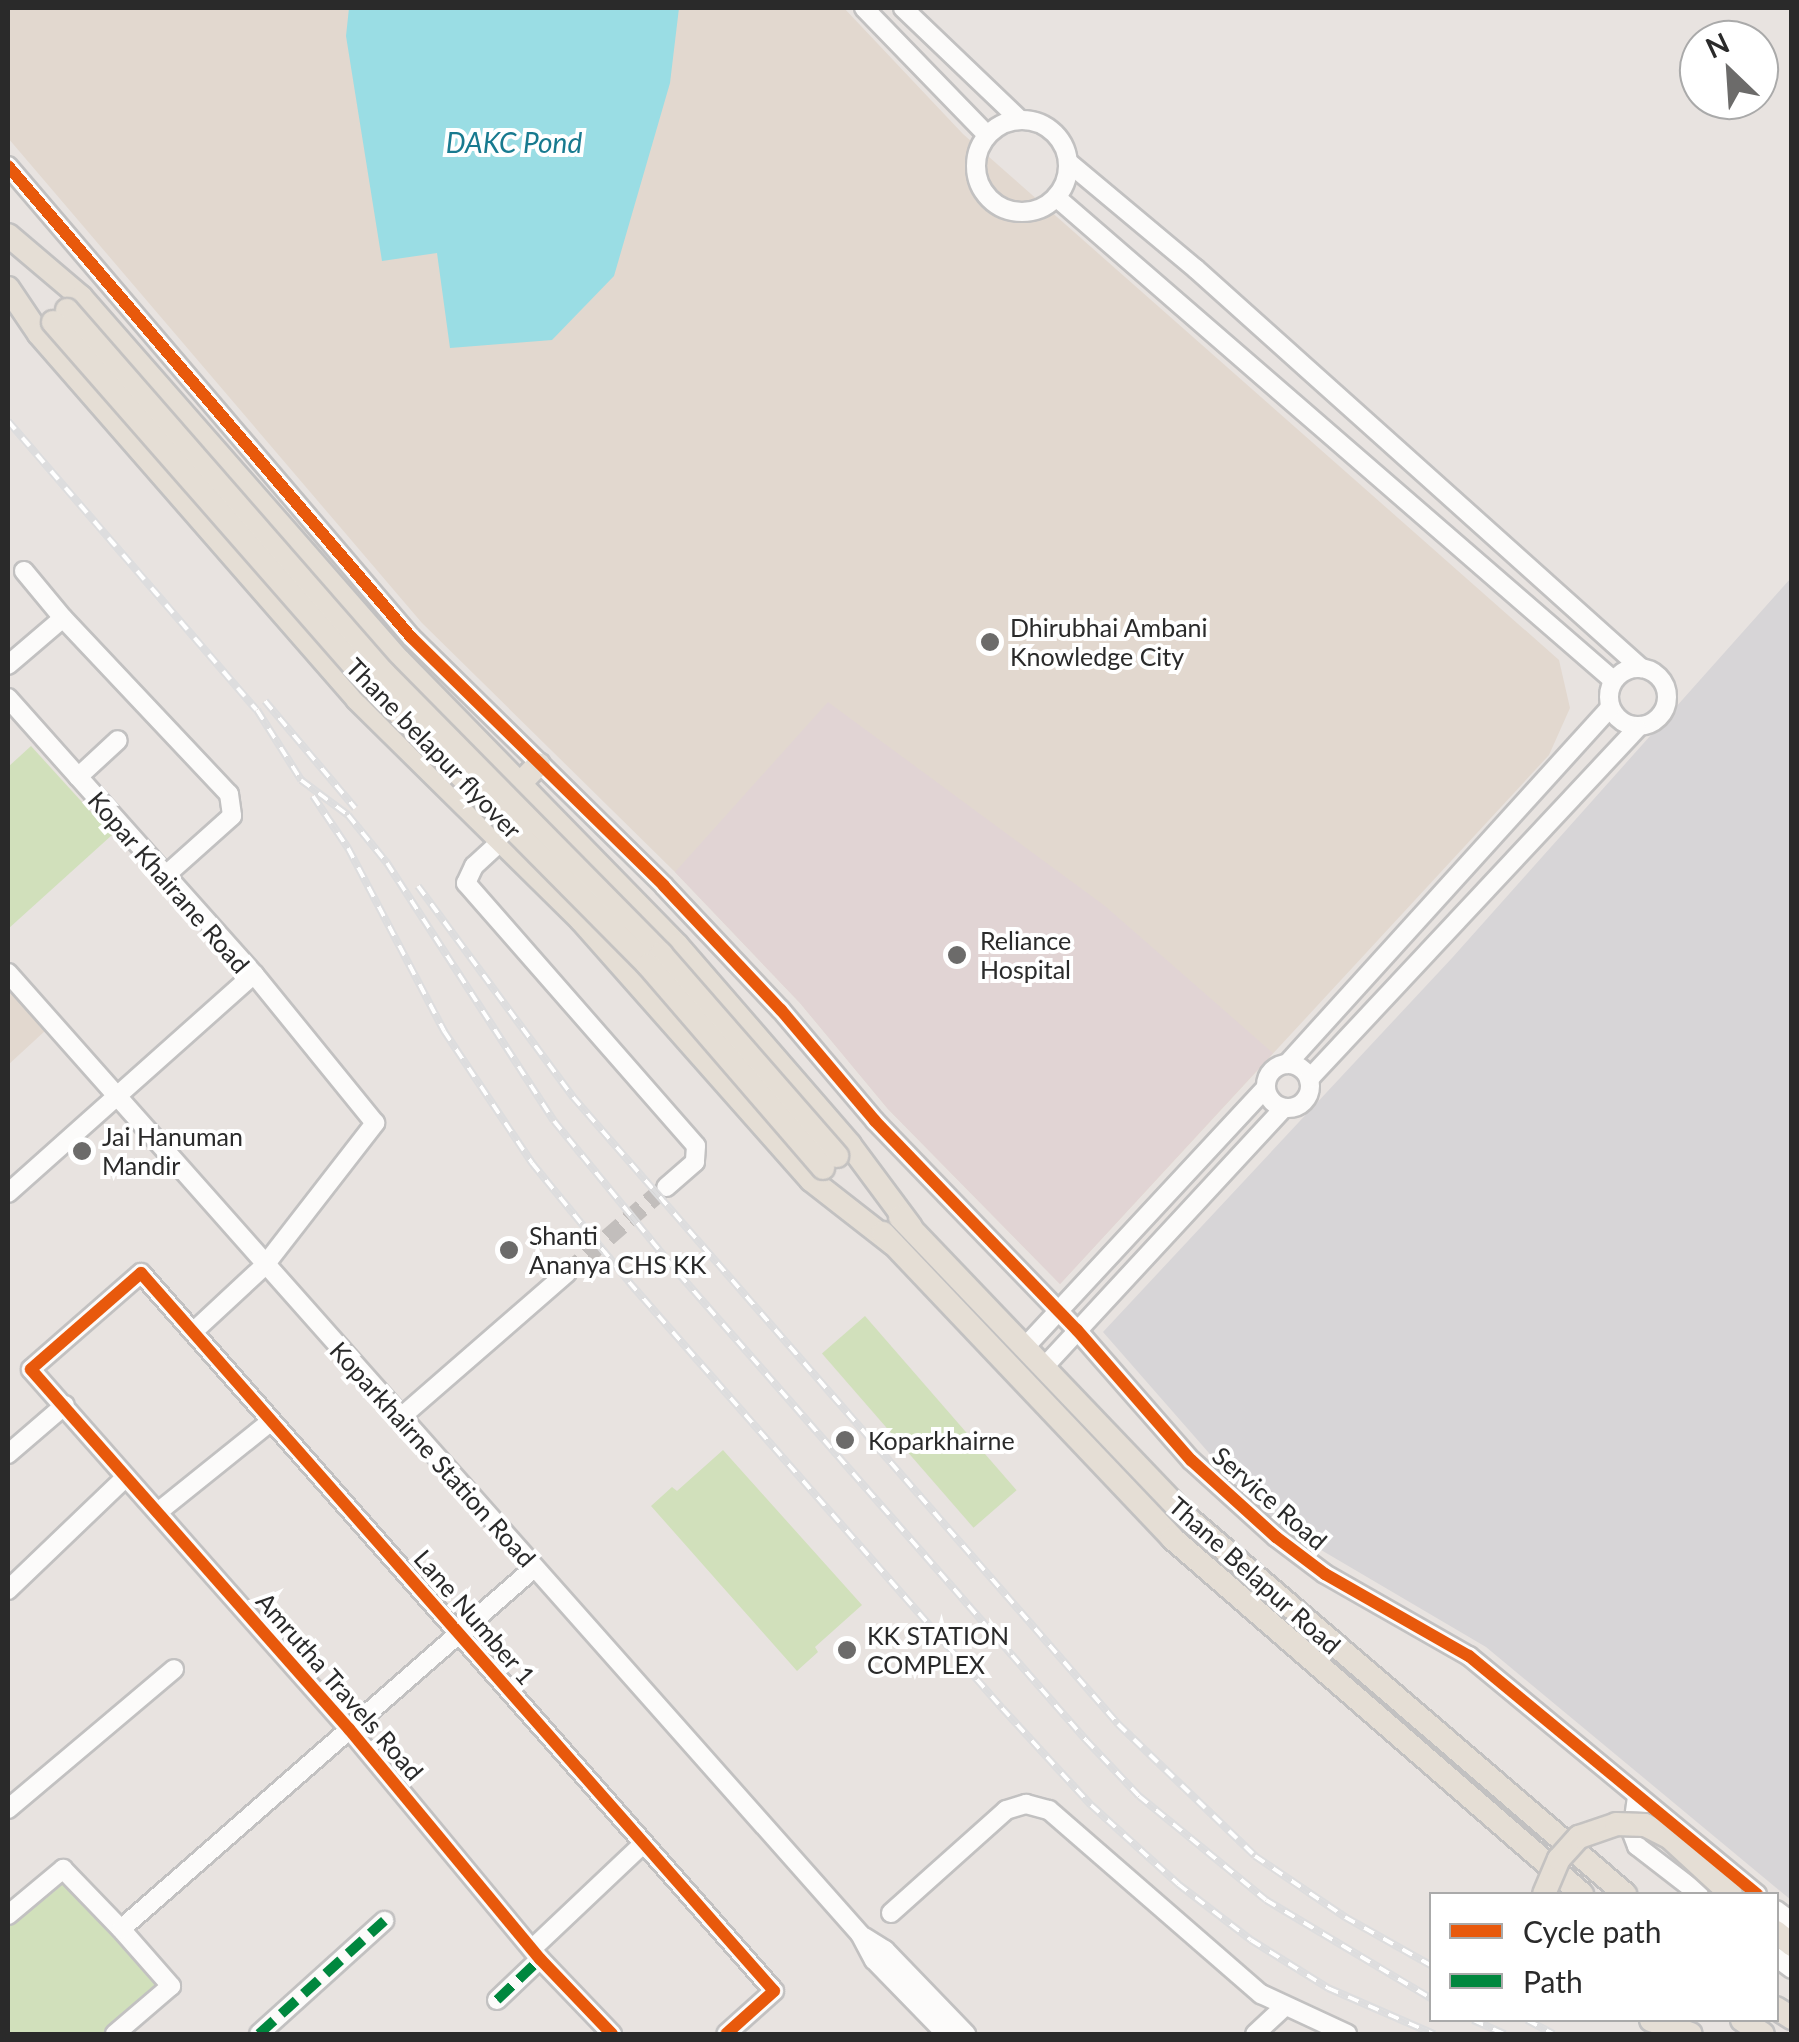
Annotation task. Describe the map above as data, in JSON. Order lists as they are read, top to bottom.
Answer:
{
  "streets": {
    "main road": ["Thane belapur flyover", "Thane Belapur Road"],
    "street": [
      "Kopar Khairane Road",
      "Koparkhairne Station Road",
      "Service Road",
      "Lane Number 1",
      "Amrutha Travels Road"
    ]
  },
  "crossings": [
    ["Kopar Khairane Road", "Koparkhairne Station Road"],
    ["Lane Number 1", "Amrutha Travels Road"]
  ],
  "water": ["DAKC Pond"],
  "places": [
    "Dhirubhai Ambani Knowledge City",
    "Reliance Hospital",
    "Jai Hanuman Mandir",
    "Shanti Ananya CHS KK",
    "Koparkhairne",
    "KK STATION COMPLEX"
  ],
  "legend": ["Cycle path", "Path"],
  "north": "top left"
}
